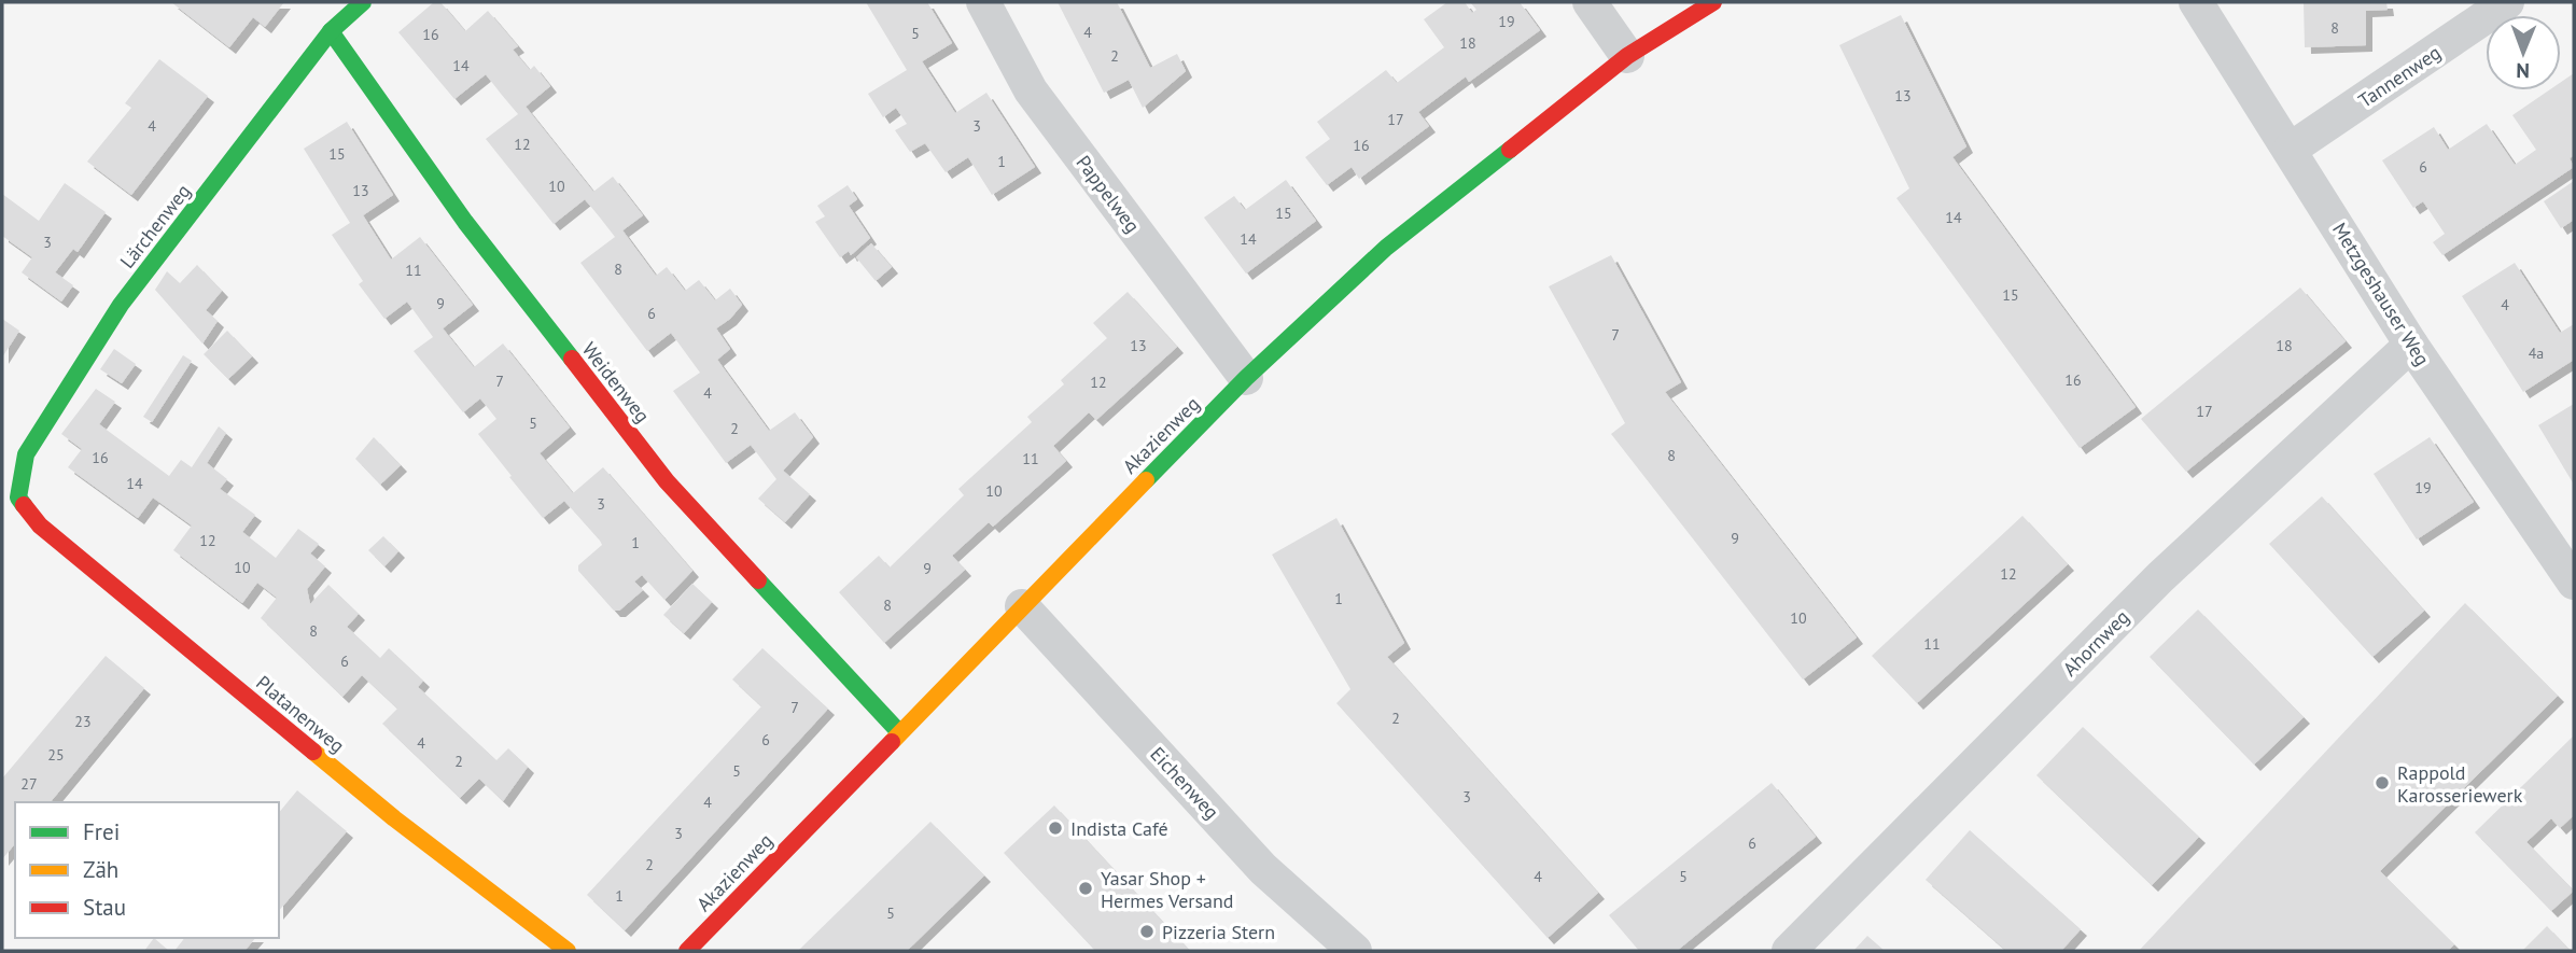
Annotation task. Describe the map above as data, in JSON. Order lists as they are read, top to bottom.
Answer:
{
  "streets": {
    "street": [
      "Tannenweg",
      "Pappelweg",
      "Lärchenweg",
      "Metzgeshauser Weg",
      "Weidenweg",
      "Akazienweg",
      "Ahornweg",
      "Platanenweg",
      "Eichenweg"
    ]
  },
  "crossings": [
    ["Tannenweg", "Metzgeshauser Weg"],
    ["Pappelweg", "Akazienweg"],
    ["Lärchenweg", "Weidenweg"],
    ["Lärchenweg", "Platanenweg"],
    ["Metzgeshauser Weg", "Ahornweg"],
    ["Weidenweg", "Akazienweg"],
    ["Akazienweg", "Eichenweg"]
  ],
  "places": [
    "Rappold Karosseriewerk",
    "Indista Café",
    "Yasar Shop + Hermes Versand",
    "Pizzeria Stern"
  ],
  "house_numbers": [
    "19",
    "8",
    "4",
    "5",
    "16",
    "18",
    "2",
    "14",
    "13",
    "17",
    "4",
    "3",
    "12",
    "16",
    "15",
    "1",
    "6",
    "10",
    "13",
    "15",
    "14",
    "14",
    "3",
    "8",
    "11",
    "15",
    "9",
    "4",
    "6",
    "7",
    "13",
    "18",
    "4a",
    "16",
    "7",
    "12",
    "4",
    "17",
    "5",
    "2",
    "8",
    "16",
    "11",
    "14",
    "19",
    "10",
    "3",
    "9",
    "12",
    "1",
    "10",
    "9",
    "12",
    "1",
    "8",
    "10",
    "8",
    "11",
    "6",
    "7",
    "2",
    "23",
    "6",
    "4",
    "25",
    "2",
    "5",
    "27",
    "3",
    "4",
    "3",
    "6",
    "2",
    "4",
    "5",
    "1",
    "5"
  ],
  "legend": ["Frei", "Zäh", "Stau"],
  "north": "bottom"
}
